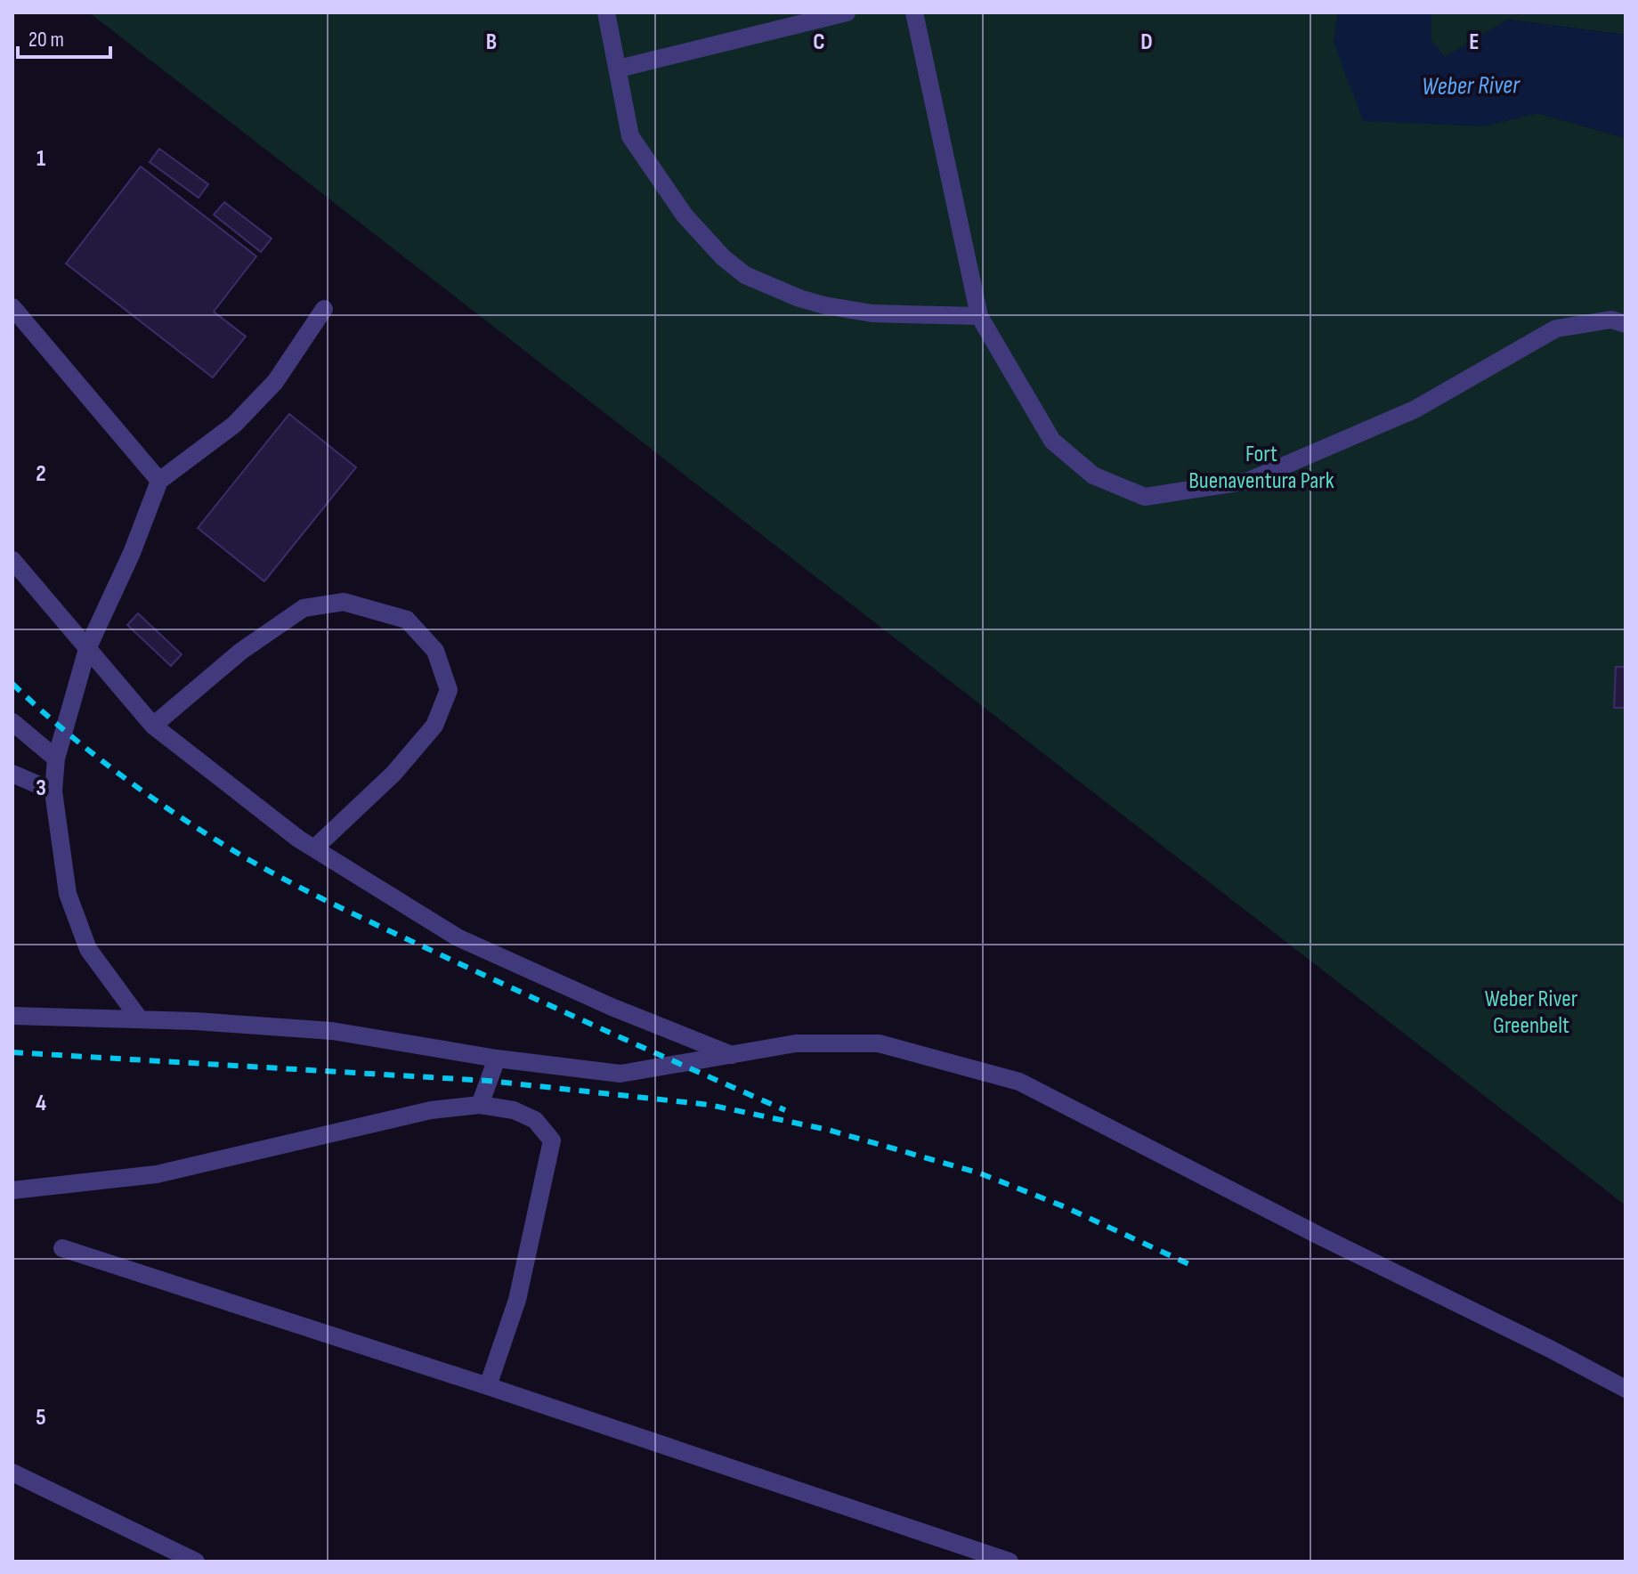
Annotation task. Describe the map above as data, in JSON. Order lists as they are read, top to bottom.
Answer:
{
  "water": ["Weber River"],
  "parks": ["Fort Buenaventura Park", "Weber River Greenbelt"],
  "scale_bar": "20 m",
  "grid": {
    "columns": [
      "B",
      "C",
      "D",
      "E"
    ],
    "rows": [
      "1",
      "2",
      "3",
      "4",
      "5"
    ]
  }
}
